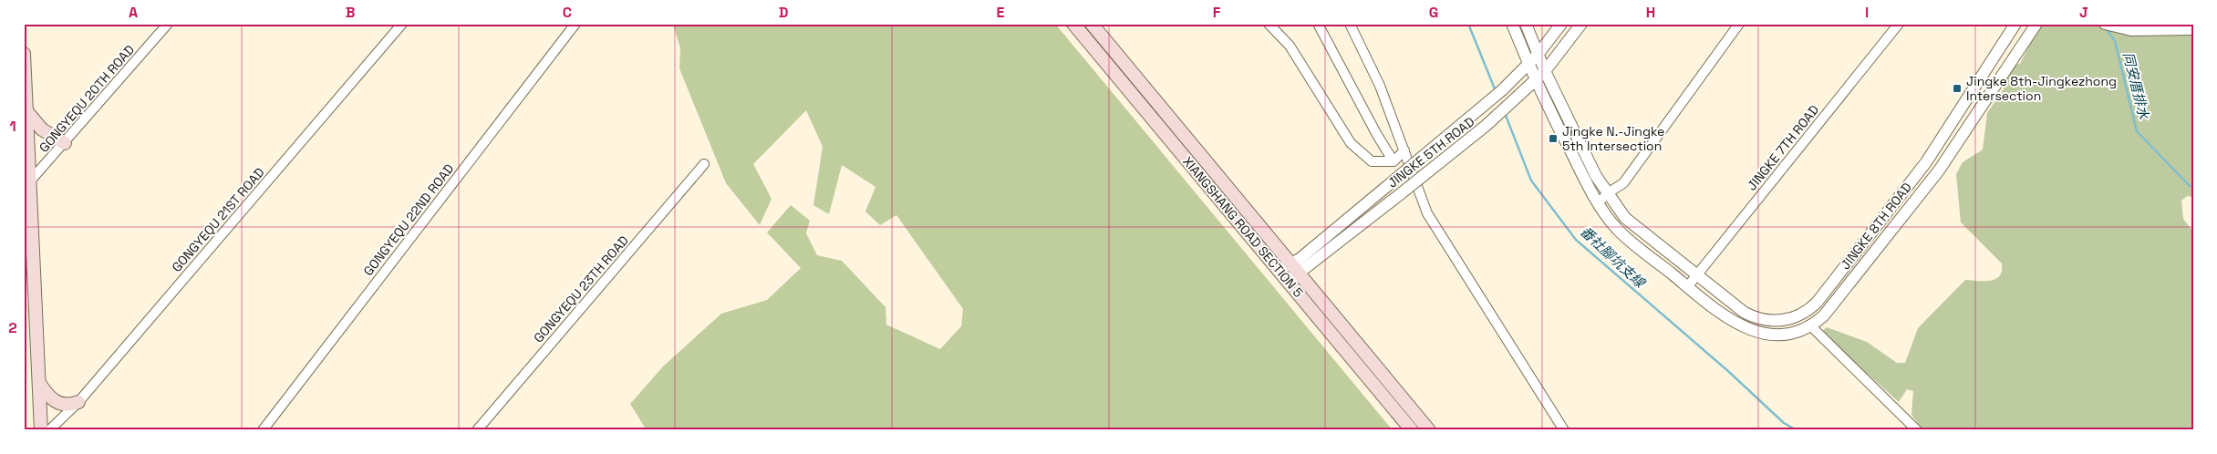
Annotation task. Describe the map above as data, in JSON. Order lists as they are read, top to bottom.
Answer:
{
  "streets": {
    "main road": ["XIANGSHANG ROAD SECTION 5"],
    "street": [
      "GONGYEQU 20TH ROAD",
      "JINGKE 7TH ROAD",
      "JINGKE 5TH ROAD",
      "GONGYEQU 21ST ROAD",
      "GONGYEQU 22ND ROAD",
      "JINGKE 8TH ROAD",
      "GONGYEQU 23TH ROAD"
    ]
  },
  "crossings": [
    ["JINGKE 7TH ROAD", "JINGKE 8TH ROAD"],
    ["JINGKE 5TH ROAD", "JINGKE 8TH ROAD"],
    ["JINGKE 5TH ROAD", "XIANGSHANG ROAD SECTION 5"]
  ],
  "water": ["同安厝排水", "番社腳坑支線"],
  "places": {
    "transit": ["Jingke 8th-Jingkezhong Intersection", "Jingke N.-Jingke 5th Intersection"]
  },
  "grid": {
    "columns": [
      "A",
      "B",
      "C",
      "D",
      "E",
      "F",
      "G",
      "H",
      "I",
      "J"
    ],
    "rows": ["1", "2"]
  }
}
